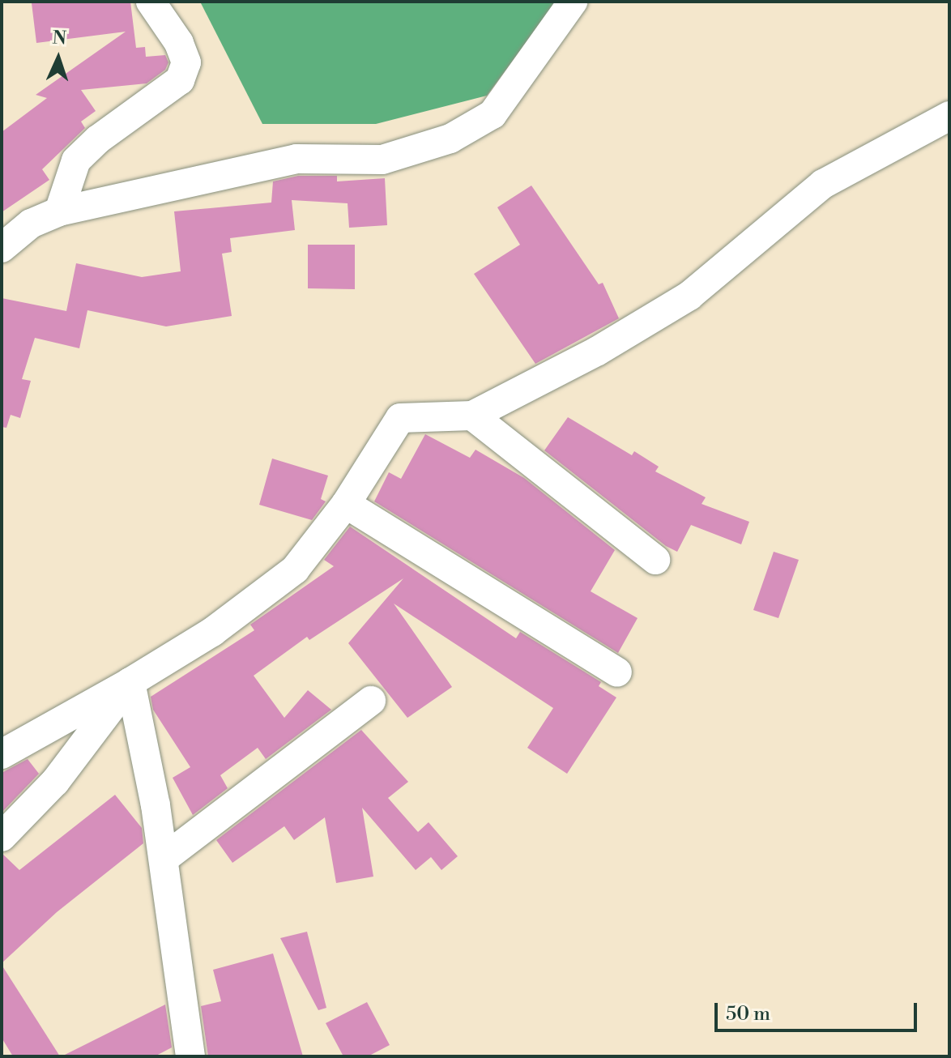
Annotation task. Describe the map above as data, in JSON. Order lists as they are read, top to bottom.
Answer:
{
  "scale_bar": "50 m",
  "north": "top"
}
